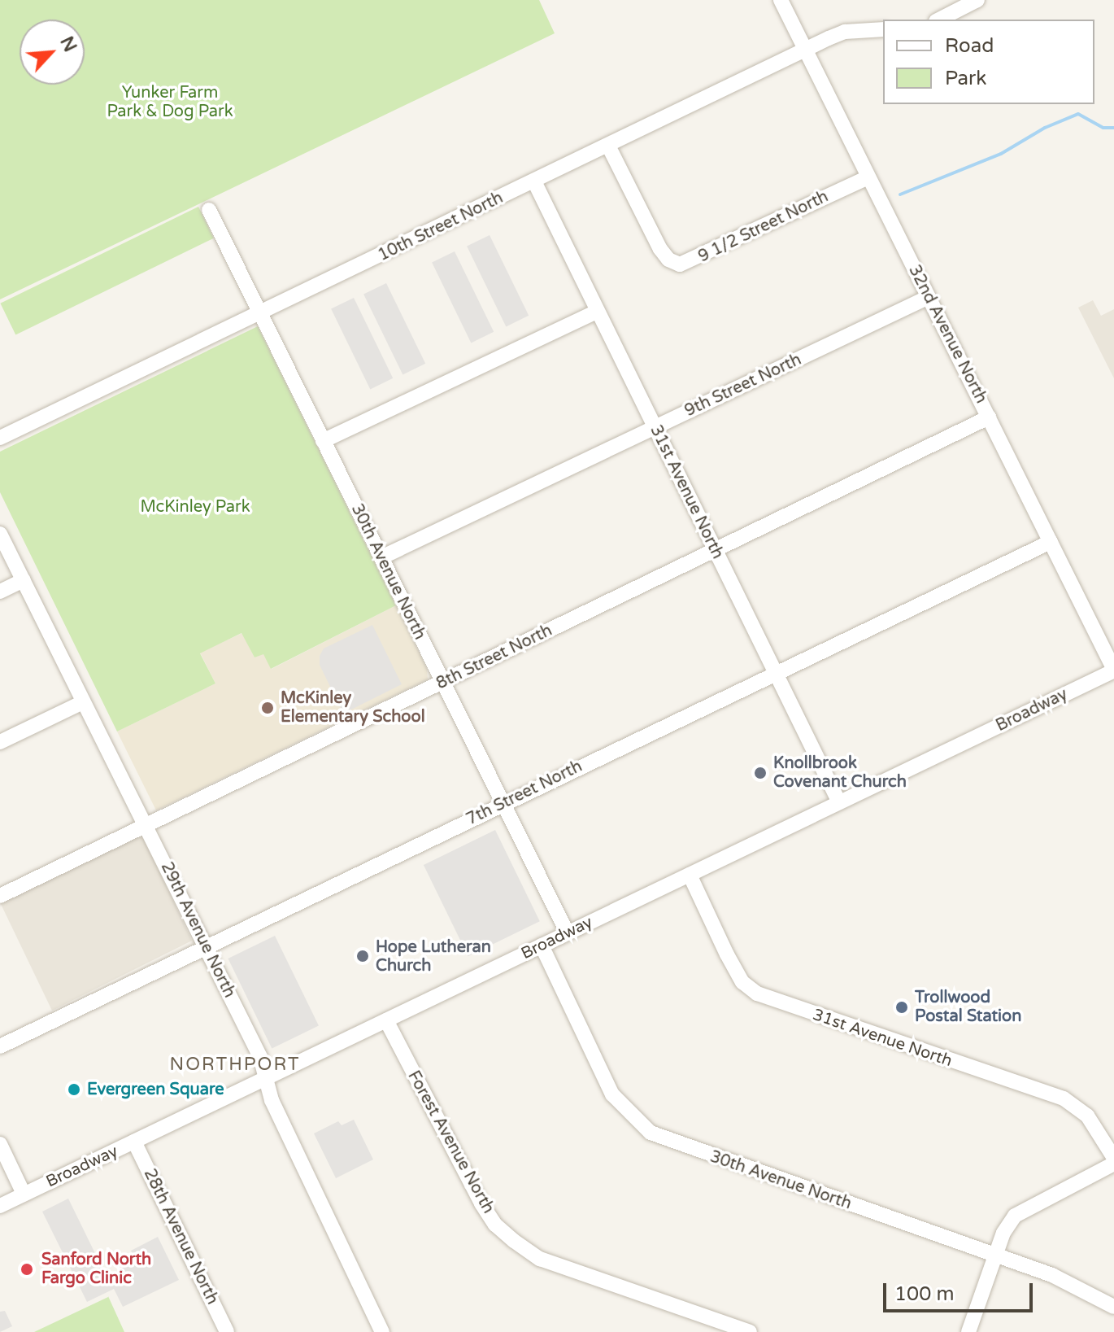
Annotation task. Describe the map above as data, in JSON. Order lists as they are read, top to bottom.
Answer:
{
  "streets": {
    "street": [
      "10th Street North",
      "9 1/2 Street North",
      "32nd Avenue North",
      "9th Street North",
      "31st Avenue North",
      "30th Avenue North",
      "8th Street North",
      "Broadway",
      "7th Street North",
      "29th Avenue North",
      "Forest Avenue North",
      "28th Avenue North"
    ]
  },
  "crossings": [
    ["10th Street North", "9 1/2 Street North"],
    ["10th Street North", "32nd Avenue North"],
    ["10th Street North", "31st Avenue North"],
    ["10th Street North", "30th Avenue North"],
    ["9 1/2 Street North", "32nd Avenue North"],
    ["32nd Avenue North", "9th Street North"],
    ["32nd Avenue North", "8th Street North"],
    ["32nd Avenue North", "Broadway"],
    ["32nd Avenue North", "7th Street North"],
    ["9th Street North", "31st Avenue North"],
    ["9th Street North", "30th Avenue North"],
    ["31st Avenue North", "8th Street North"],
    ["31st Avenue North", "Broadway"],
    ["31st Avenue North", "7th Street North"],
    ["30th Avenue North", "8th Street North"],
    ["30th Avenue North", "Broadway"],
    ["30th Avenue North", "7th Street North"],
    ["8th Street North", "29th Avenue North"],
    ["Broadway", "29th Avenue North"],
    ["Broadway", "Forest Avenue North"],
    ["Broadway", "28th Avenue North"],
    ["7th Street North", "29th Avenue North"]
  ],
  "districts": ["NORTHPORT"],
  "parks": ["Yunker Farm Park & Dog Park", "McKinley Park"],
  "places": [
    "McKinley Elementary School",
    "Knollbrook Covenant Church",
    "Hope Lutheran Church",
    "Trollwood Postal Station",
    "Evergreen Square",
    "Sanford North Fargo Clinic"
  ],
  "legend": ["Road", "Park"],
  "scale_bar": "100 m",
  "north": "top right"
}
